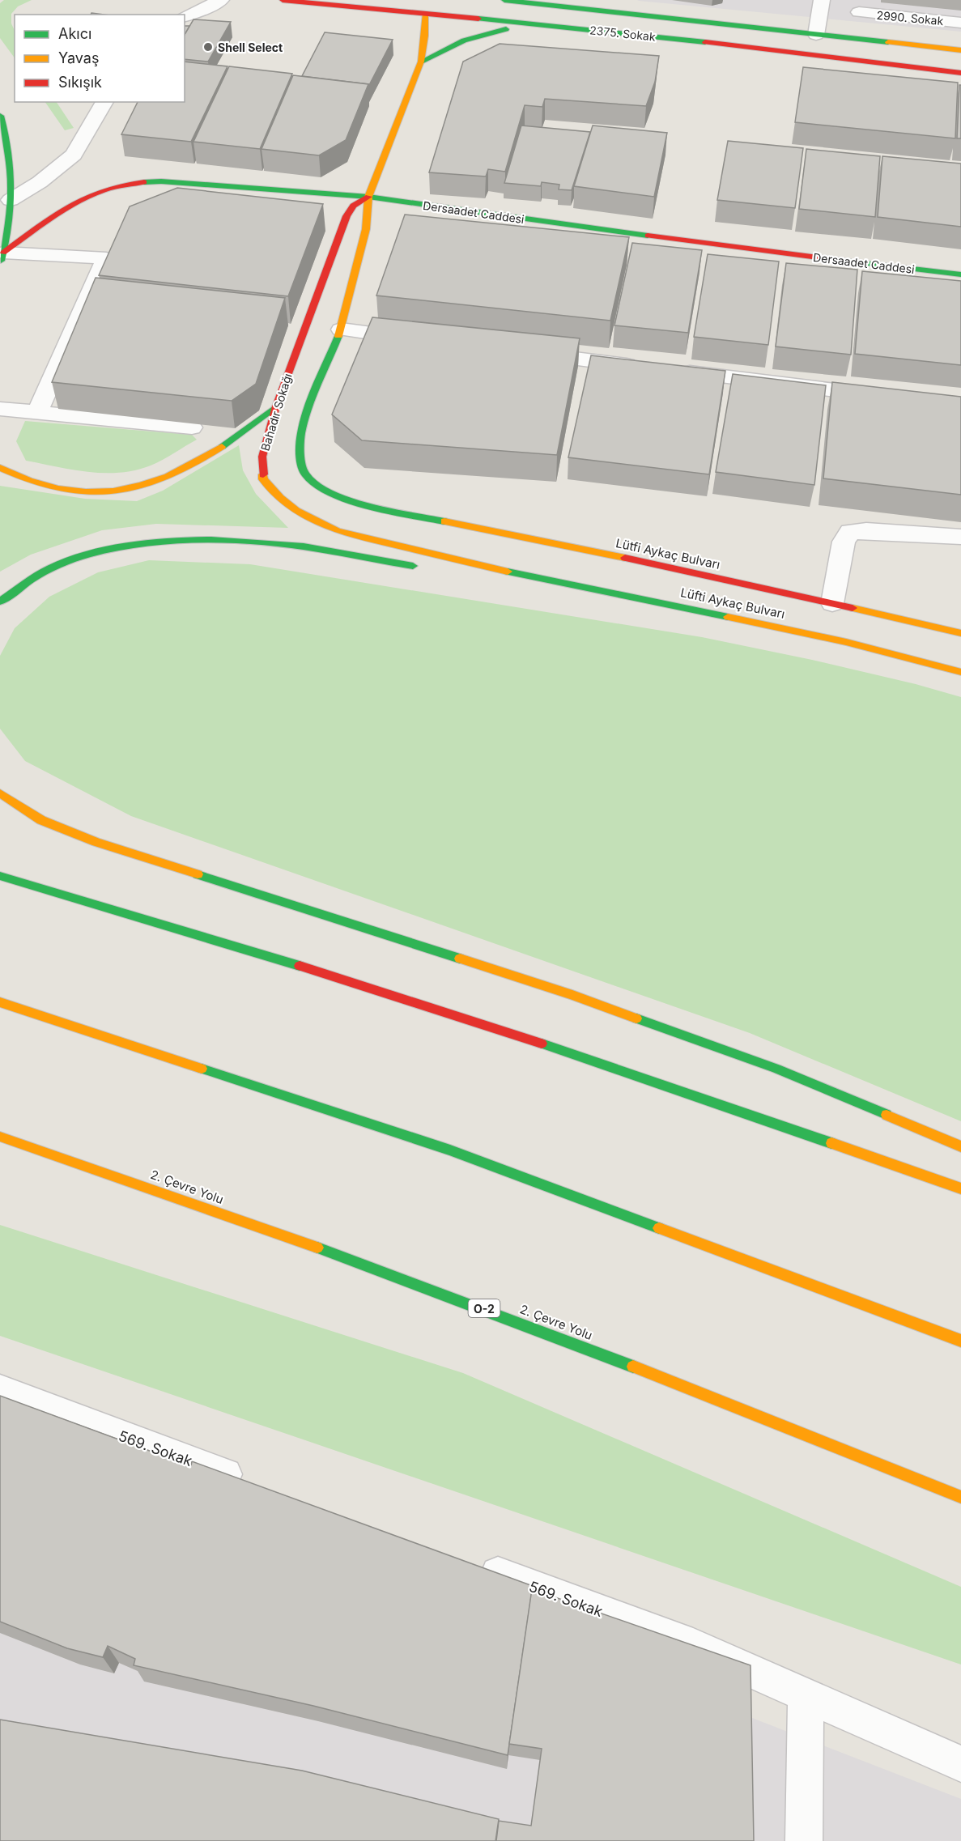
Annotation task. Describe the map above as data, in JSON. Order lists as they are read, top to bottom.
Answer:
{
  "streets": {
    "main road": [
      "2375. Sokak",
      "Dersaadet Caddesi",
      "Bahadır Sokağı",
      "Lütfi Aykaç Bulvarı",
      "Lüfti Aykaç Bulvarı",
      "2. Çevre Yolu",
      "O-2"
    ],
    "street": ["2990. Sokak", "569. Sokak"]
  },
  "crossings": [
    ["Dersaadet Caddesi", "Bahadır Sokağı"],
    ["Bahadır Sokağı", "Lüfti Aykaç Bulvarı"]
  ],
  "places": ["Shell Select"],
  "legend": ["Akıcı", "Yavaş", "Sıkışık"]
}
